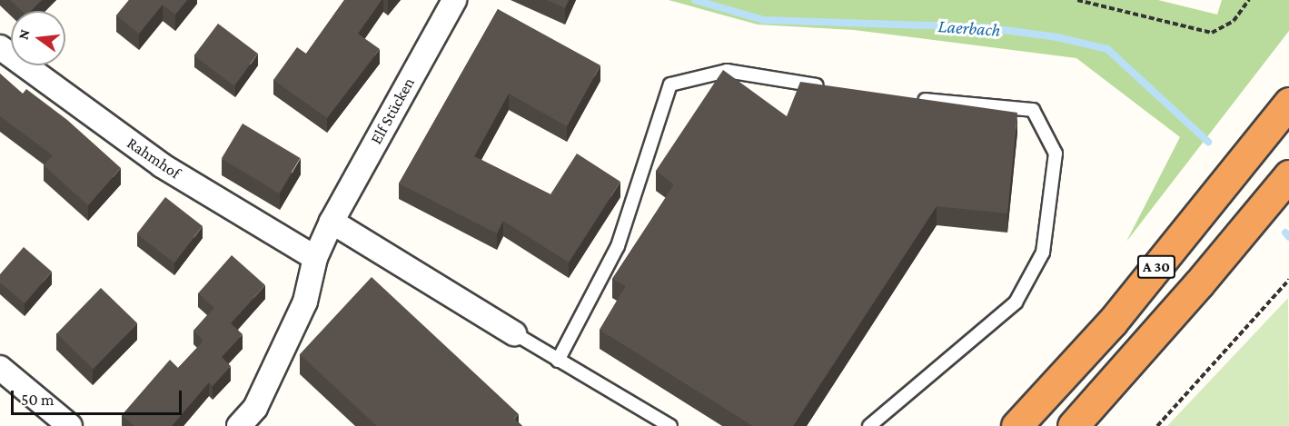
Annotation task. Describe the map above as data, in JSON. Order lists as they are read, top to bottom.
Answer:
{
  "streets": {
    "highway": ["A 30"],
    "street": ["Elf Stücken", "Rahmhof"]
  },
  "crossings": [
    ["Elf Stücken", "Rahmhof"]
  ],
  "water": ["Laerbach"],
  "scale_bar": "50 m",
  "north": "left"
}
